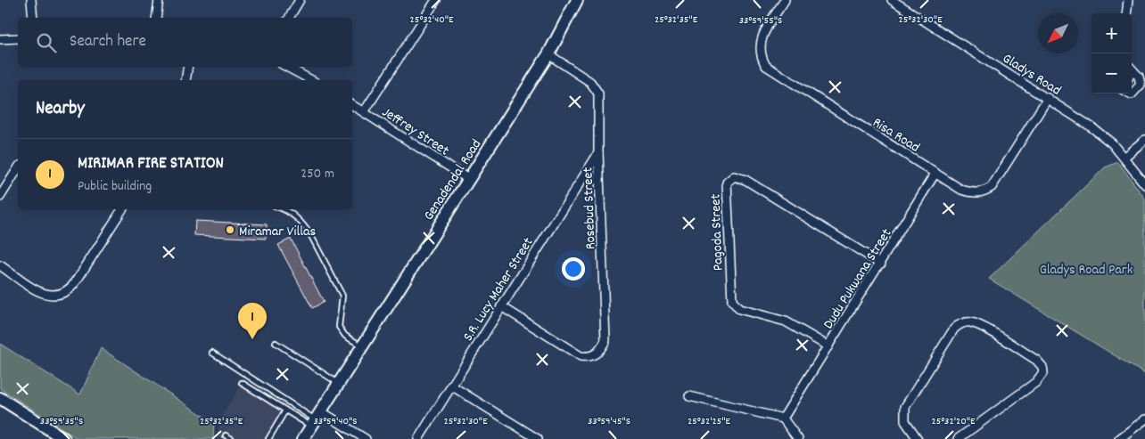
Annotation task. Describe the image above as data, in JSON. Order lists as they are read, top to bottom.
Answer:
{
  "streets": {
    "street": [
      "Gladys Road",
      "Jeffrey Street",
      "Risa Road",
      "Genadendal Road",
      "Rosebud Street",
      "Pagoda Street",
      "Dudu Pukwana Street",
      "S.R. Lucy Maher Street"
    ]
  },
  "crossings": [
    ["Gladys Road", "Risa Road"],
    ["Jeffrey Street", "Genadendal Road"],
    ["Risa Road", "Dudu Pukwana Street"],
    ["Genadendal Road", "Rosebud Street"],
    ["Rosebud Street", "S.R. Lucy Maher Street"],
    ["Pagoda Street", "Dudu Pukwana Street"]
  ],
  "parks": ["Gladys Road Park"],
  "places": ["Miramar Villas"],
  "north": "bottom left",
  "page": {
    "map_buttons": ["+", "−"],
    "search": "Search here",
    "heading": "Nearby",
    "list": [
      {
        "mark": "1",
        "name": "MIRIMAR FIRE STATION",
        "note": "Public building",
        "value": "250 m"
      }
    ],
    "pins": "1"
  },
  "coordinates": [
    "25°32'40\"E",
    "25°32'35\"E",
    "25°32'30\"E",
    "33°59'55\"S",
    "33°59'35\"S",
    "33°59'40\"S",
    "33°59'45\"S",
    "25°32'25\"E",
    "25°32'20\"E"
  ]
}
